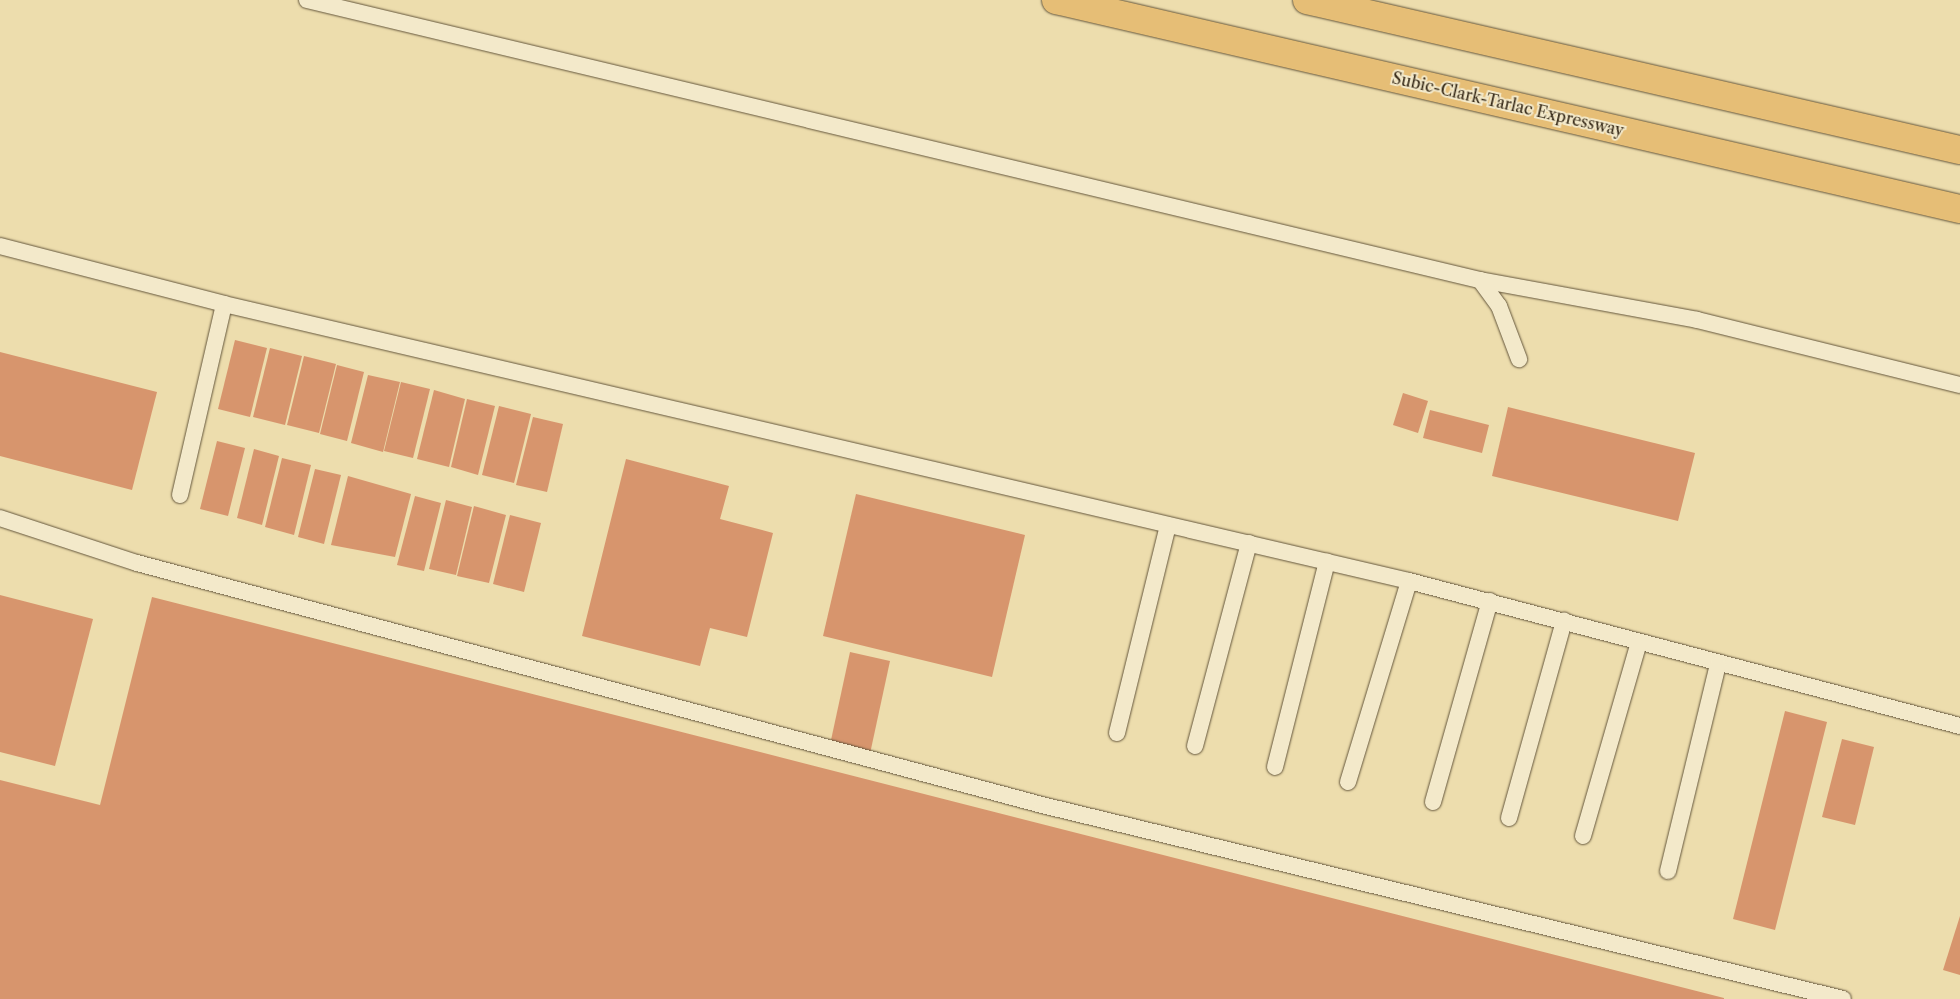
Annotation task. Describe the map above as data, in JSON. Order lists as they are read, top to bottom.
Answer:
{
  "streets": {
    "highway": ["Subic-Clark-Tarlac Expressway"]
  }
}
